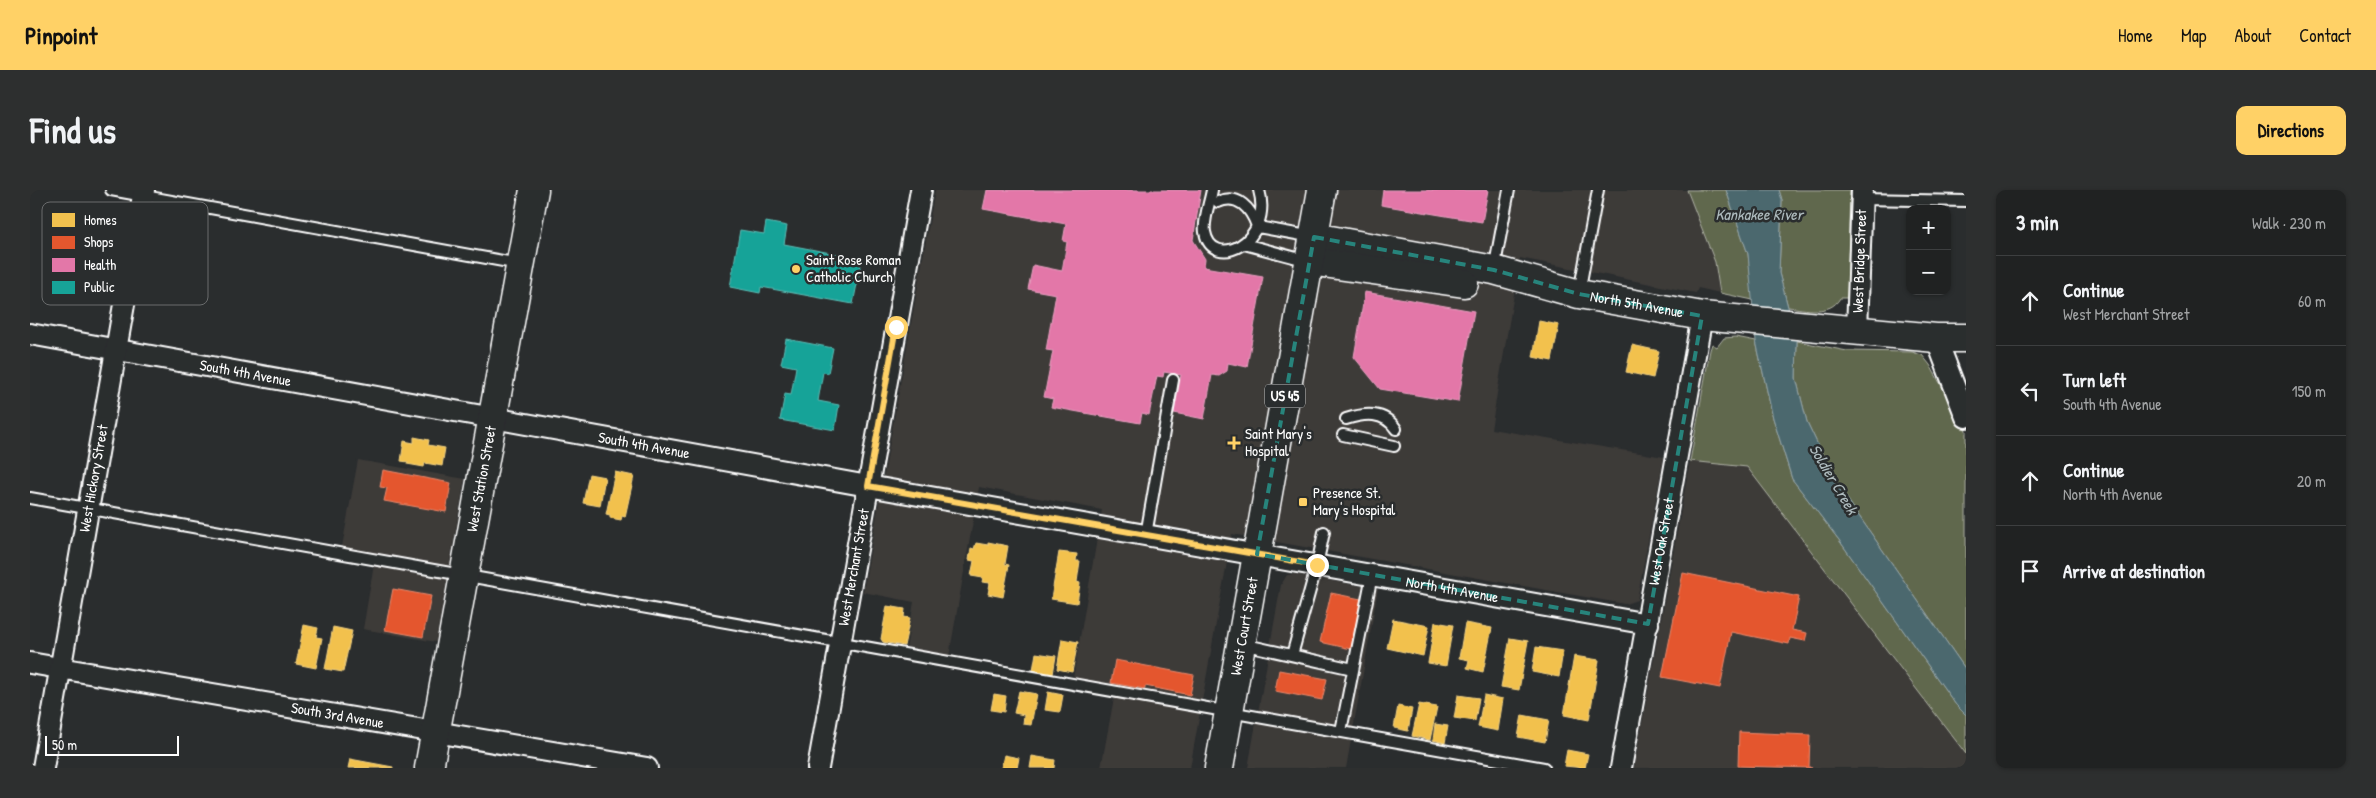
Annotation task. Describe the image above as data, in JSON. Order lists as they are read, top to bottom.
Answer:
{
  "streets": {
    "main road": [
      "North 5th Avenue",
      "US 45",
      "West Station Street",
      "West Court Street"
    ],
    "street": [
      "West Bridge Street",
      "South 4th Avenue",
      "West Hickory Street",
      "West Oak Street",
      "West Merchant Street",
      "North 4th Avenue",
      "South 3rd Avenue"
    ]
  },
  "crossings": [
    ["West Bridge Street", "North 5th Avenue"],
    ["North 5th Avenue", "West Oak Street"],
    ["North 5th Avenue", "West Court Street"],
    ["South 4th Avenue", "West Hickory Street"],
    ["South 4th Avenue", "West Station Street"],
    ["South 4th Avenue", "West Merchant Street"],
    ["South 4th Avenue", "North 4th Avenue"],
    ["South 4th Avenue", "West Court Street"],
    ["West Hickory Street", "South 3rd Avenue"],
    ["West Station Street", "South 3rd Avenue"],
    ["West Oak Street", "North 4th Avenue"],
    ["North 4th Avenue", "West Court Street"]
  ],
  "water": ["Kankakee River", "Soldier Creek"],
  "places": {
    "other": ["Saint Rose Roman Catholic Church"],
    "health": ["Saint Mary's Hospital"],
    "transit": ["Presence St. Mary's Hospital"]
  },
  "legend": [
    "Homes",
    "Shops",
    "Health",
    "Public"
  ],
  "scale_bar": "50 m",
  "page": {
    "header": "Pinpoint",
    "nav": [
      "Home",
      "Map",
      "About",
      "Contact"
    ],
    "buttons": "Directions",
    "title": "Find us",
    "heading": ["3 min", "Walk · 230 m"],
    "map_buttons": ["+", "−"],
    "list": [
      ["Continue", "West Merchant Street", "60 m"],
      ["Turn left", "South 4th Avenue", "150 m"],
      ["Continue", "North 4th Avenue", "20 m"],
      "Arrive at destination"
    ],
    "scale": "50 m"
  }
}
